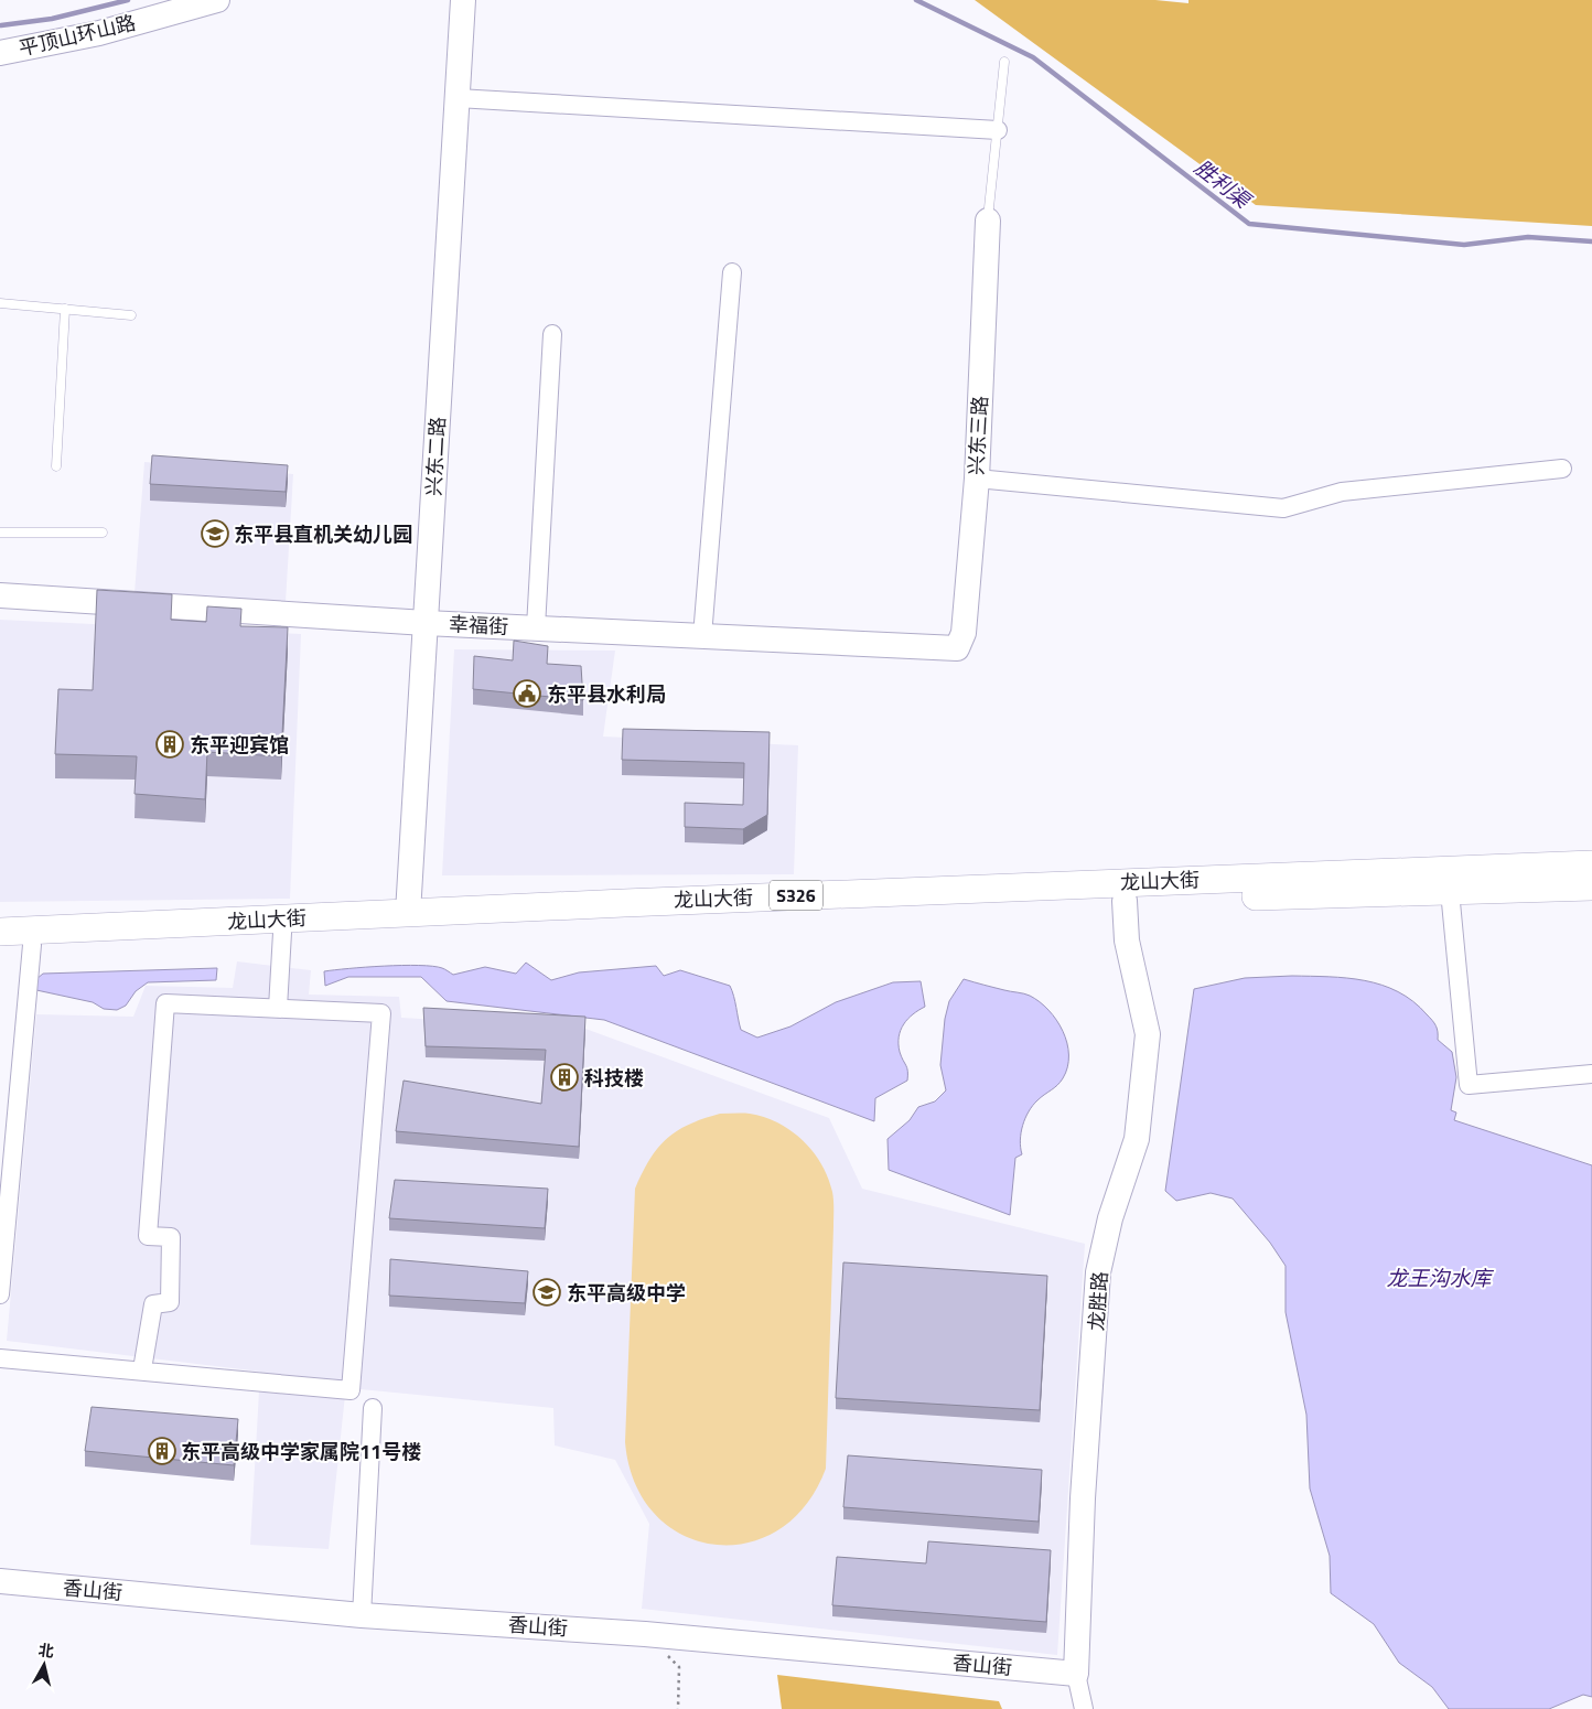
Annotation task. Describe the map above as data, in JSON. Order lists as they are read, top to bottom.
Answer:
{
  "streets": {
    "main road": ["龙山大街", "S326"],
    "street": [
      "平顶山环山路",
      "兴东三路",
      "兴东二路",
      "幸福街",
      "龙胜路",
      "香山街"
    ]
  },
  "crossings": [
    ["兴东三路", "幸福街"],
    ["兴东二路", "幸福街"],
    ["兴东二路", "龙山大街"],
    ["龙山大街", "龙胜路"],
    ["龙胜路", "香山街"]
  ],
  "water": ["胜利渠", "龙王沟水库"],
  "places": {
    "school or university": ["东平县直机关幼儿园", "东平高级中学"],
    "public building": ["东平县水利局"],
    "building": ["东平迎宾馆", "科技楼", "东平高级中学家属院11号楼"]
  },
  "north": "top"
}
